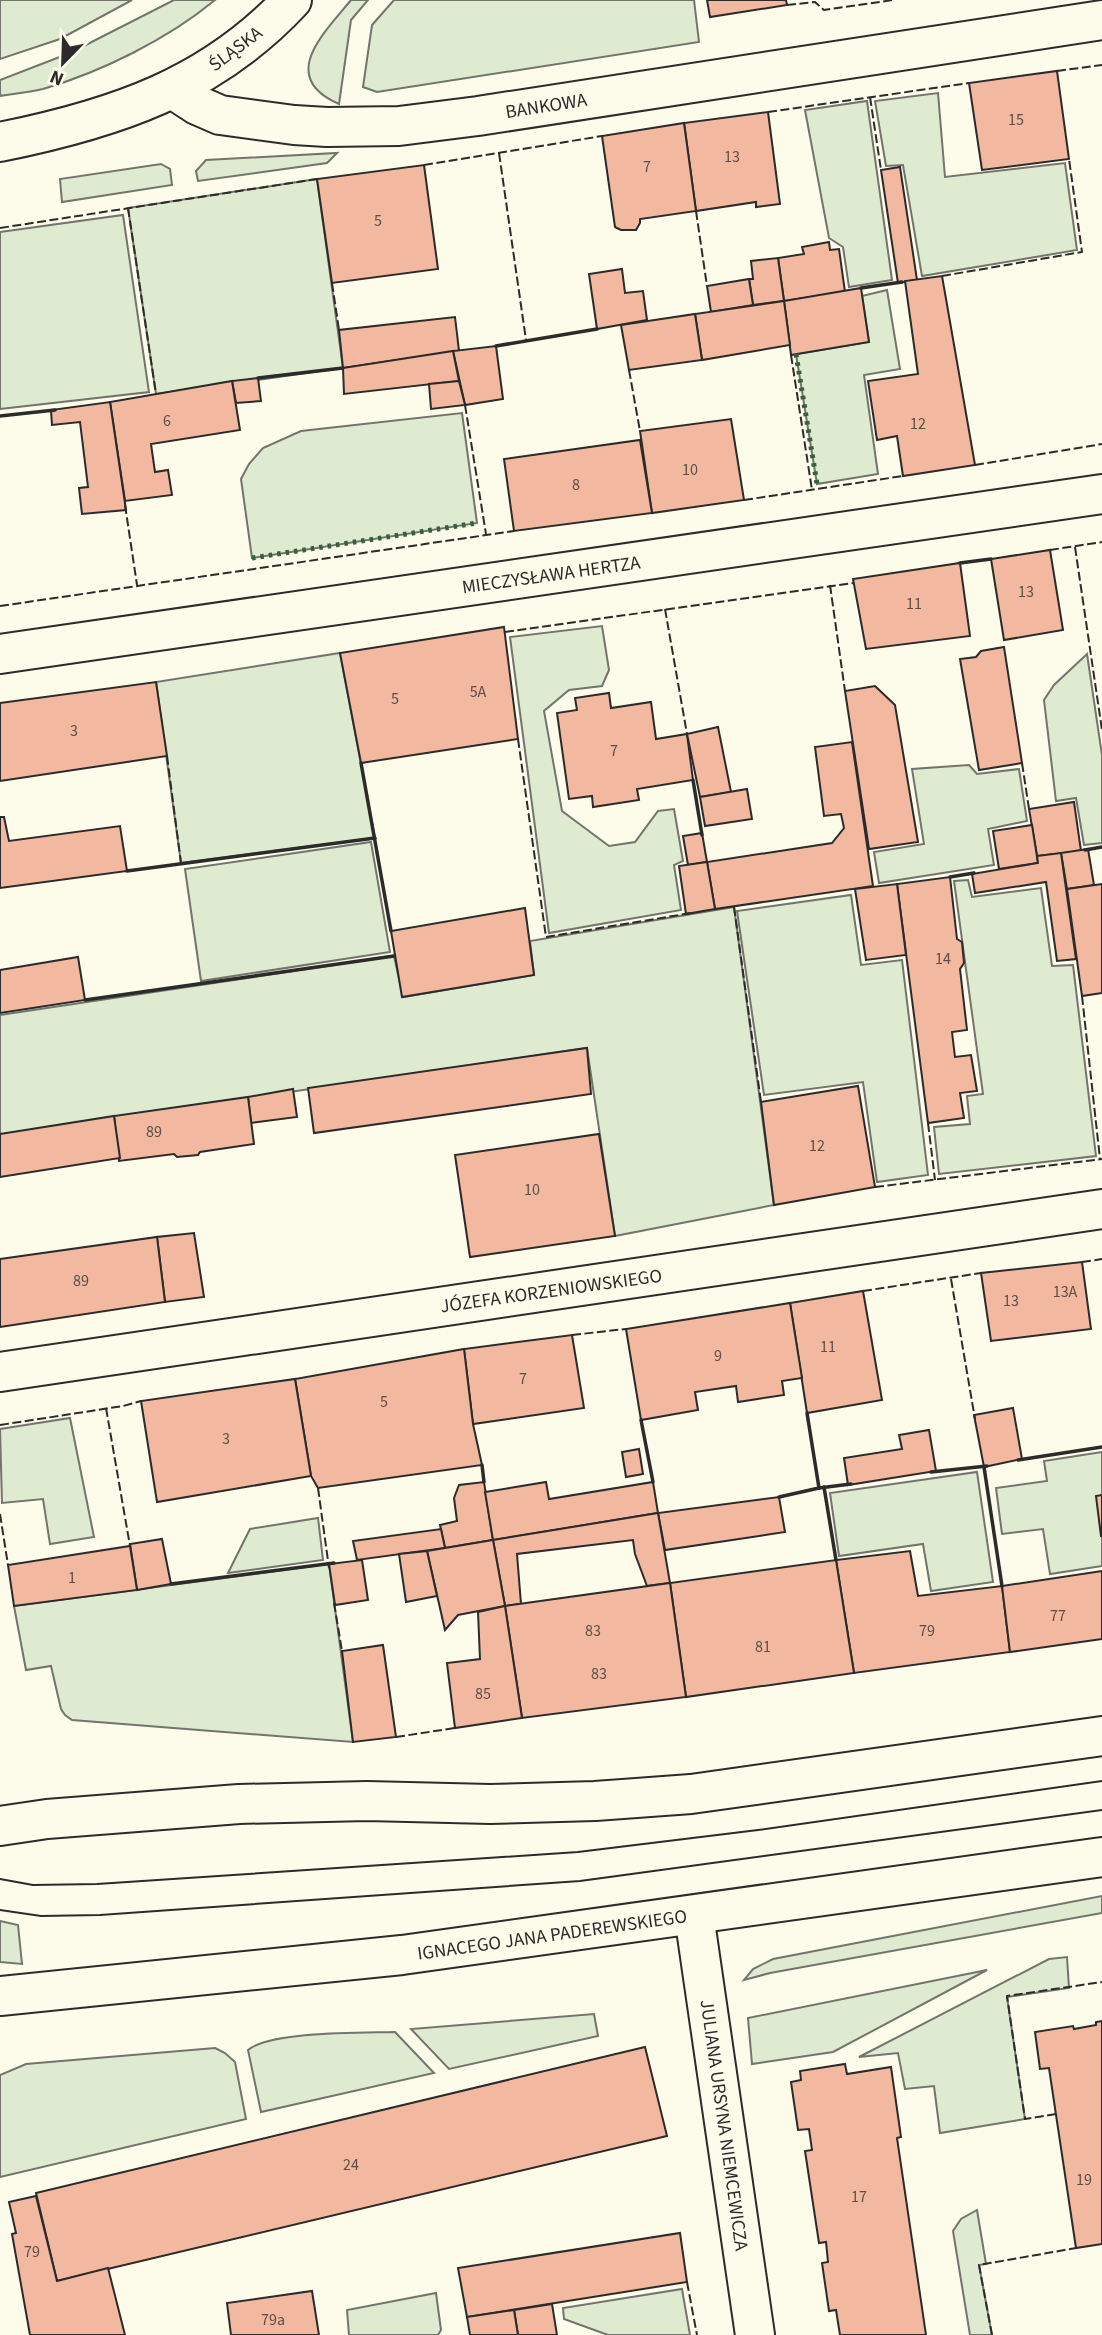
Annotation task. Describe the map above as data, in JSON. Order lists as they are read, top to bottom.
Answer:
{
  "streets": {
    "street": [
      "ŚLĄSKA",
      "BANKOWA",
      "MIECZYSŁAWA HERTZA",
      "JÓZEFA KORZENIOWSKIEGO",
      "IGNACEGO JANA PADEREWSKIEGO",
      "JULIANA URSYNA NIEMCEWICZA"
    ]
  },
  "crossings": [
    ["ŚLĄSKA", "BANKOWA"],
    ["IGNACEGO JANA PADEREWSKIEGO", "JULIANA URSYNA NIEMCEWICZA"]
  ],
  "house_numbers": [
    "15",
    "13",
    "7",
    "5",
    "6",
    "12",
    "10",
    "8",
    "13",
    "11",
    "5A",
    "5",
    "3",
    "7",
    "14",
    "89",
    "12",
    "10",
    "89",
    "13A",
    "13",
    "11",
    "9",
    "7",
    "5",
    "3",
    "1",
    "77",
    "83",
    "79",
    "81",
    "83",
    "85",
    "24",
    "19",
    "17",
    "79",
    "79a"
  ],
  "north": "bottom left"
}
